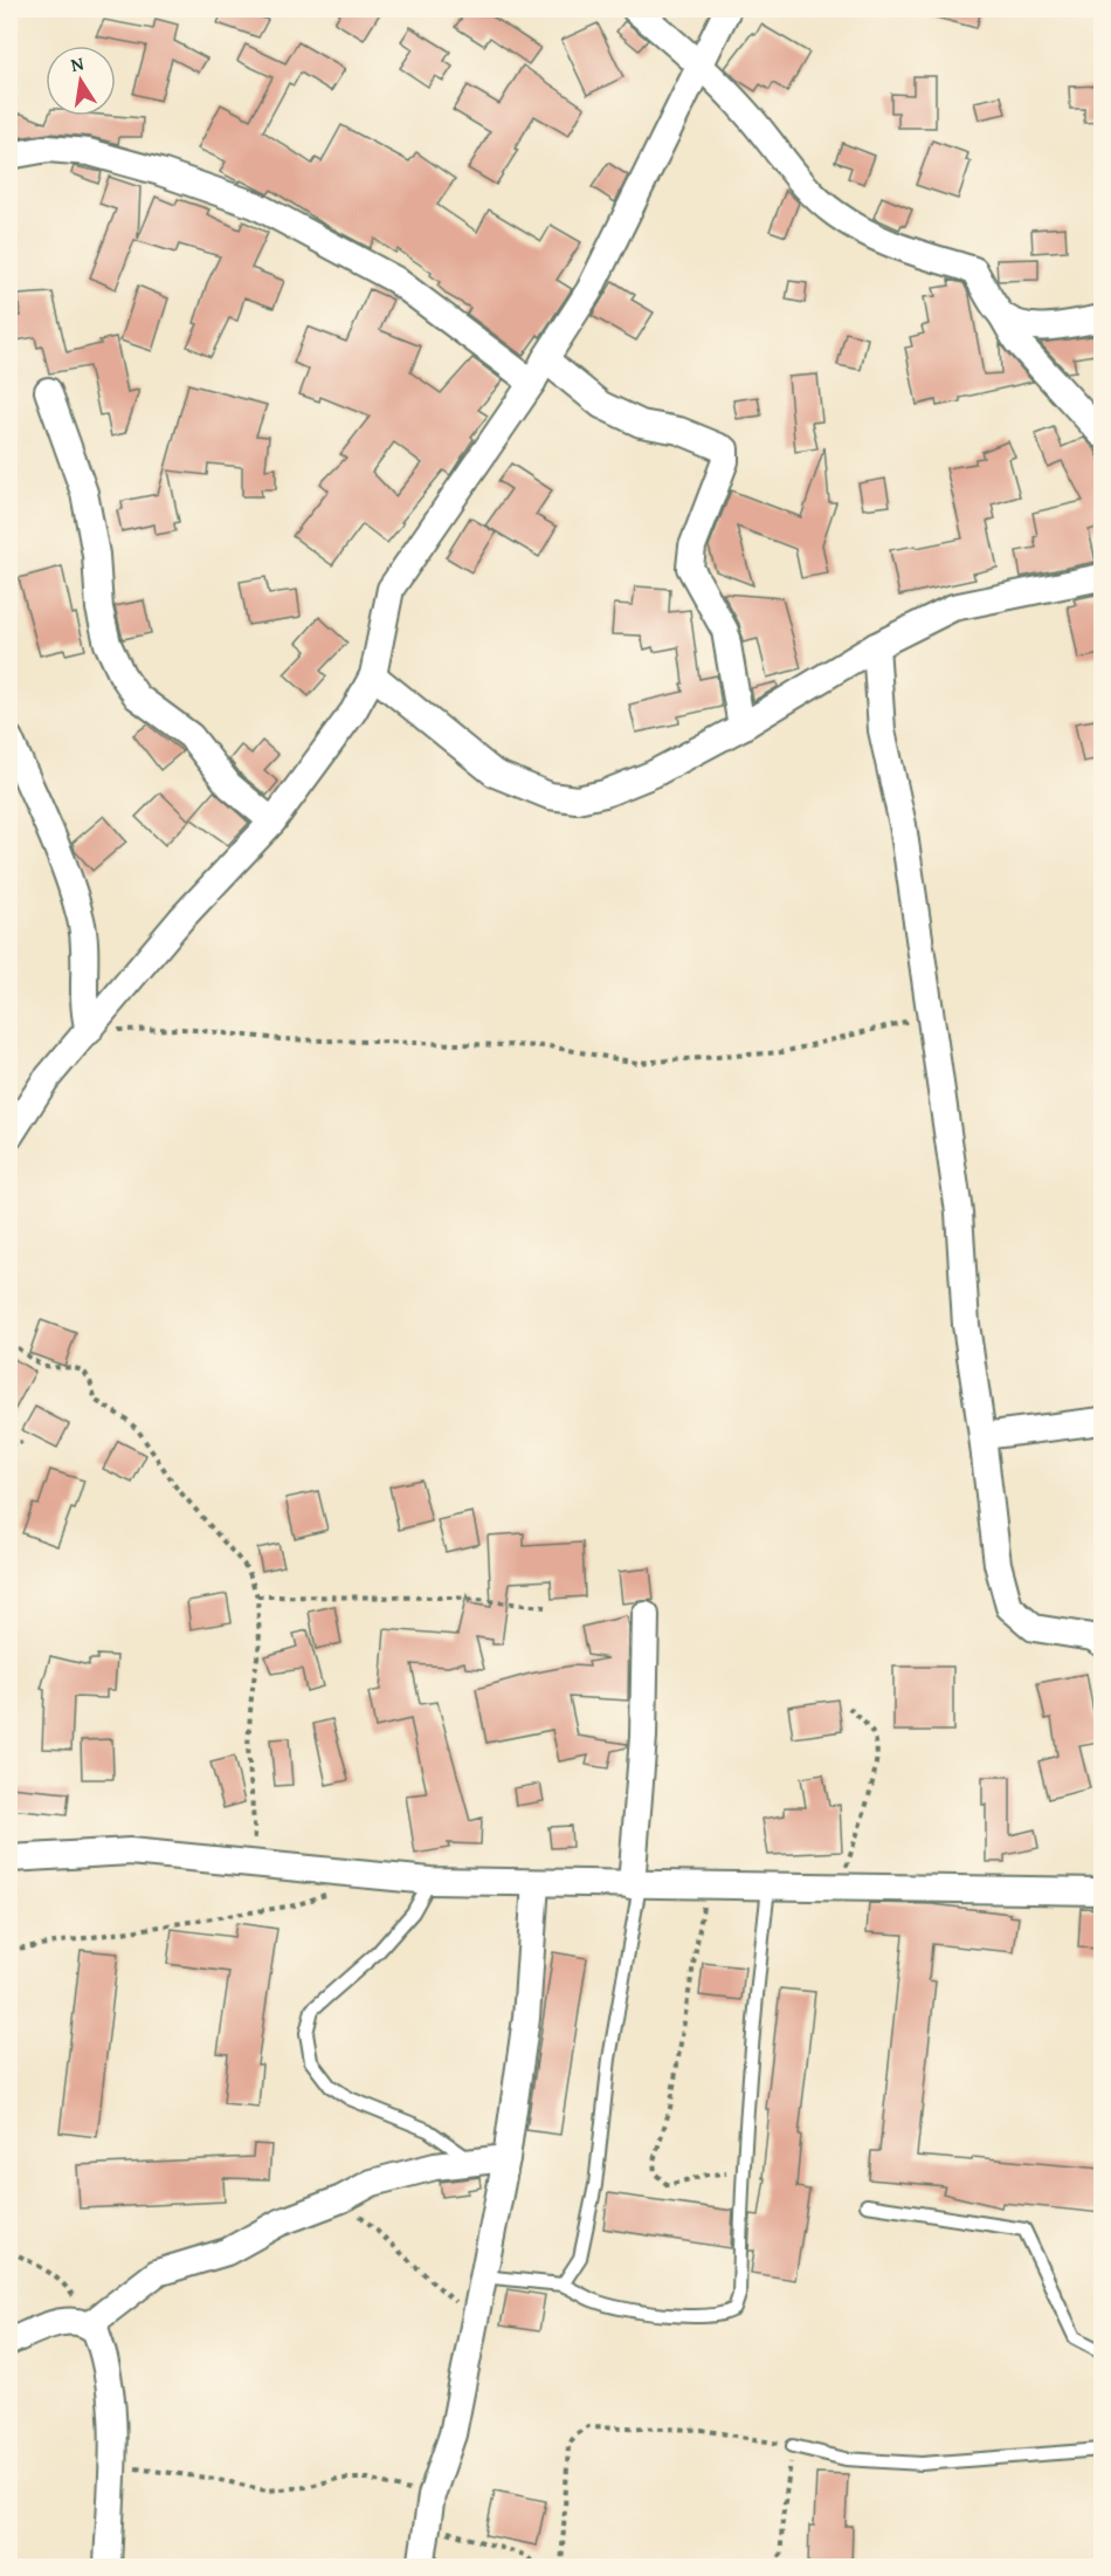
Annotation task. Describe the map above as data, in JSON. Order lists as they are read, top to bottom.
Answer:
{
  "north": "top"
}
